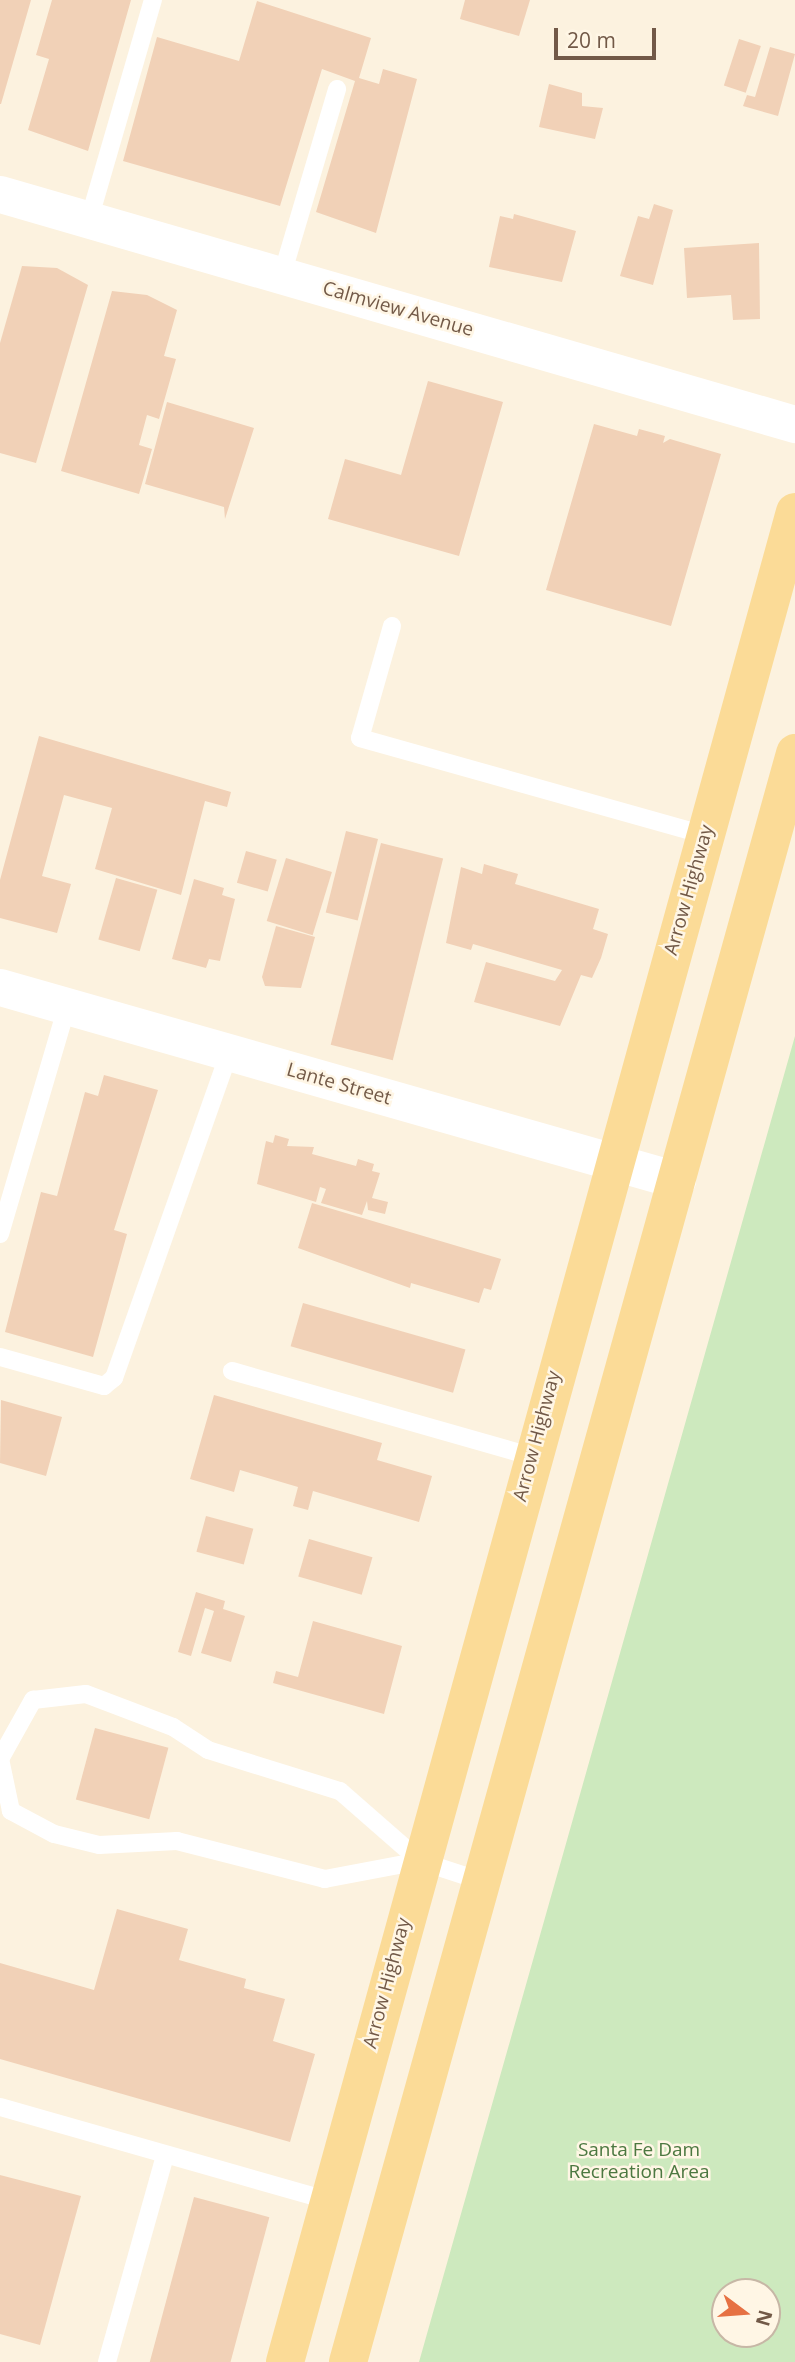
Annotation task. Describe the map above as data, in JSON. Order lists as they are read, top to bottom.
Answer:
{
  "streets": {
    "main road": ["Arrow Highway"],
    "street": ["Calmview Avenue", "Lante Street"]
  },
  "crossings": [
    ["Arrow Highway", "Lante Street"]
  ],
  "parks": ["Santa Fe Dam Recreation Area"],
  "scale_bar": "20 m",
  "north": "right"
}
